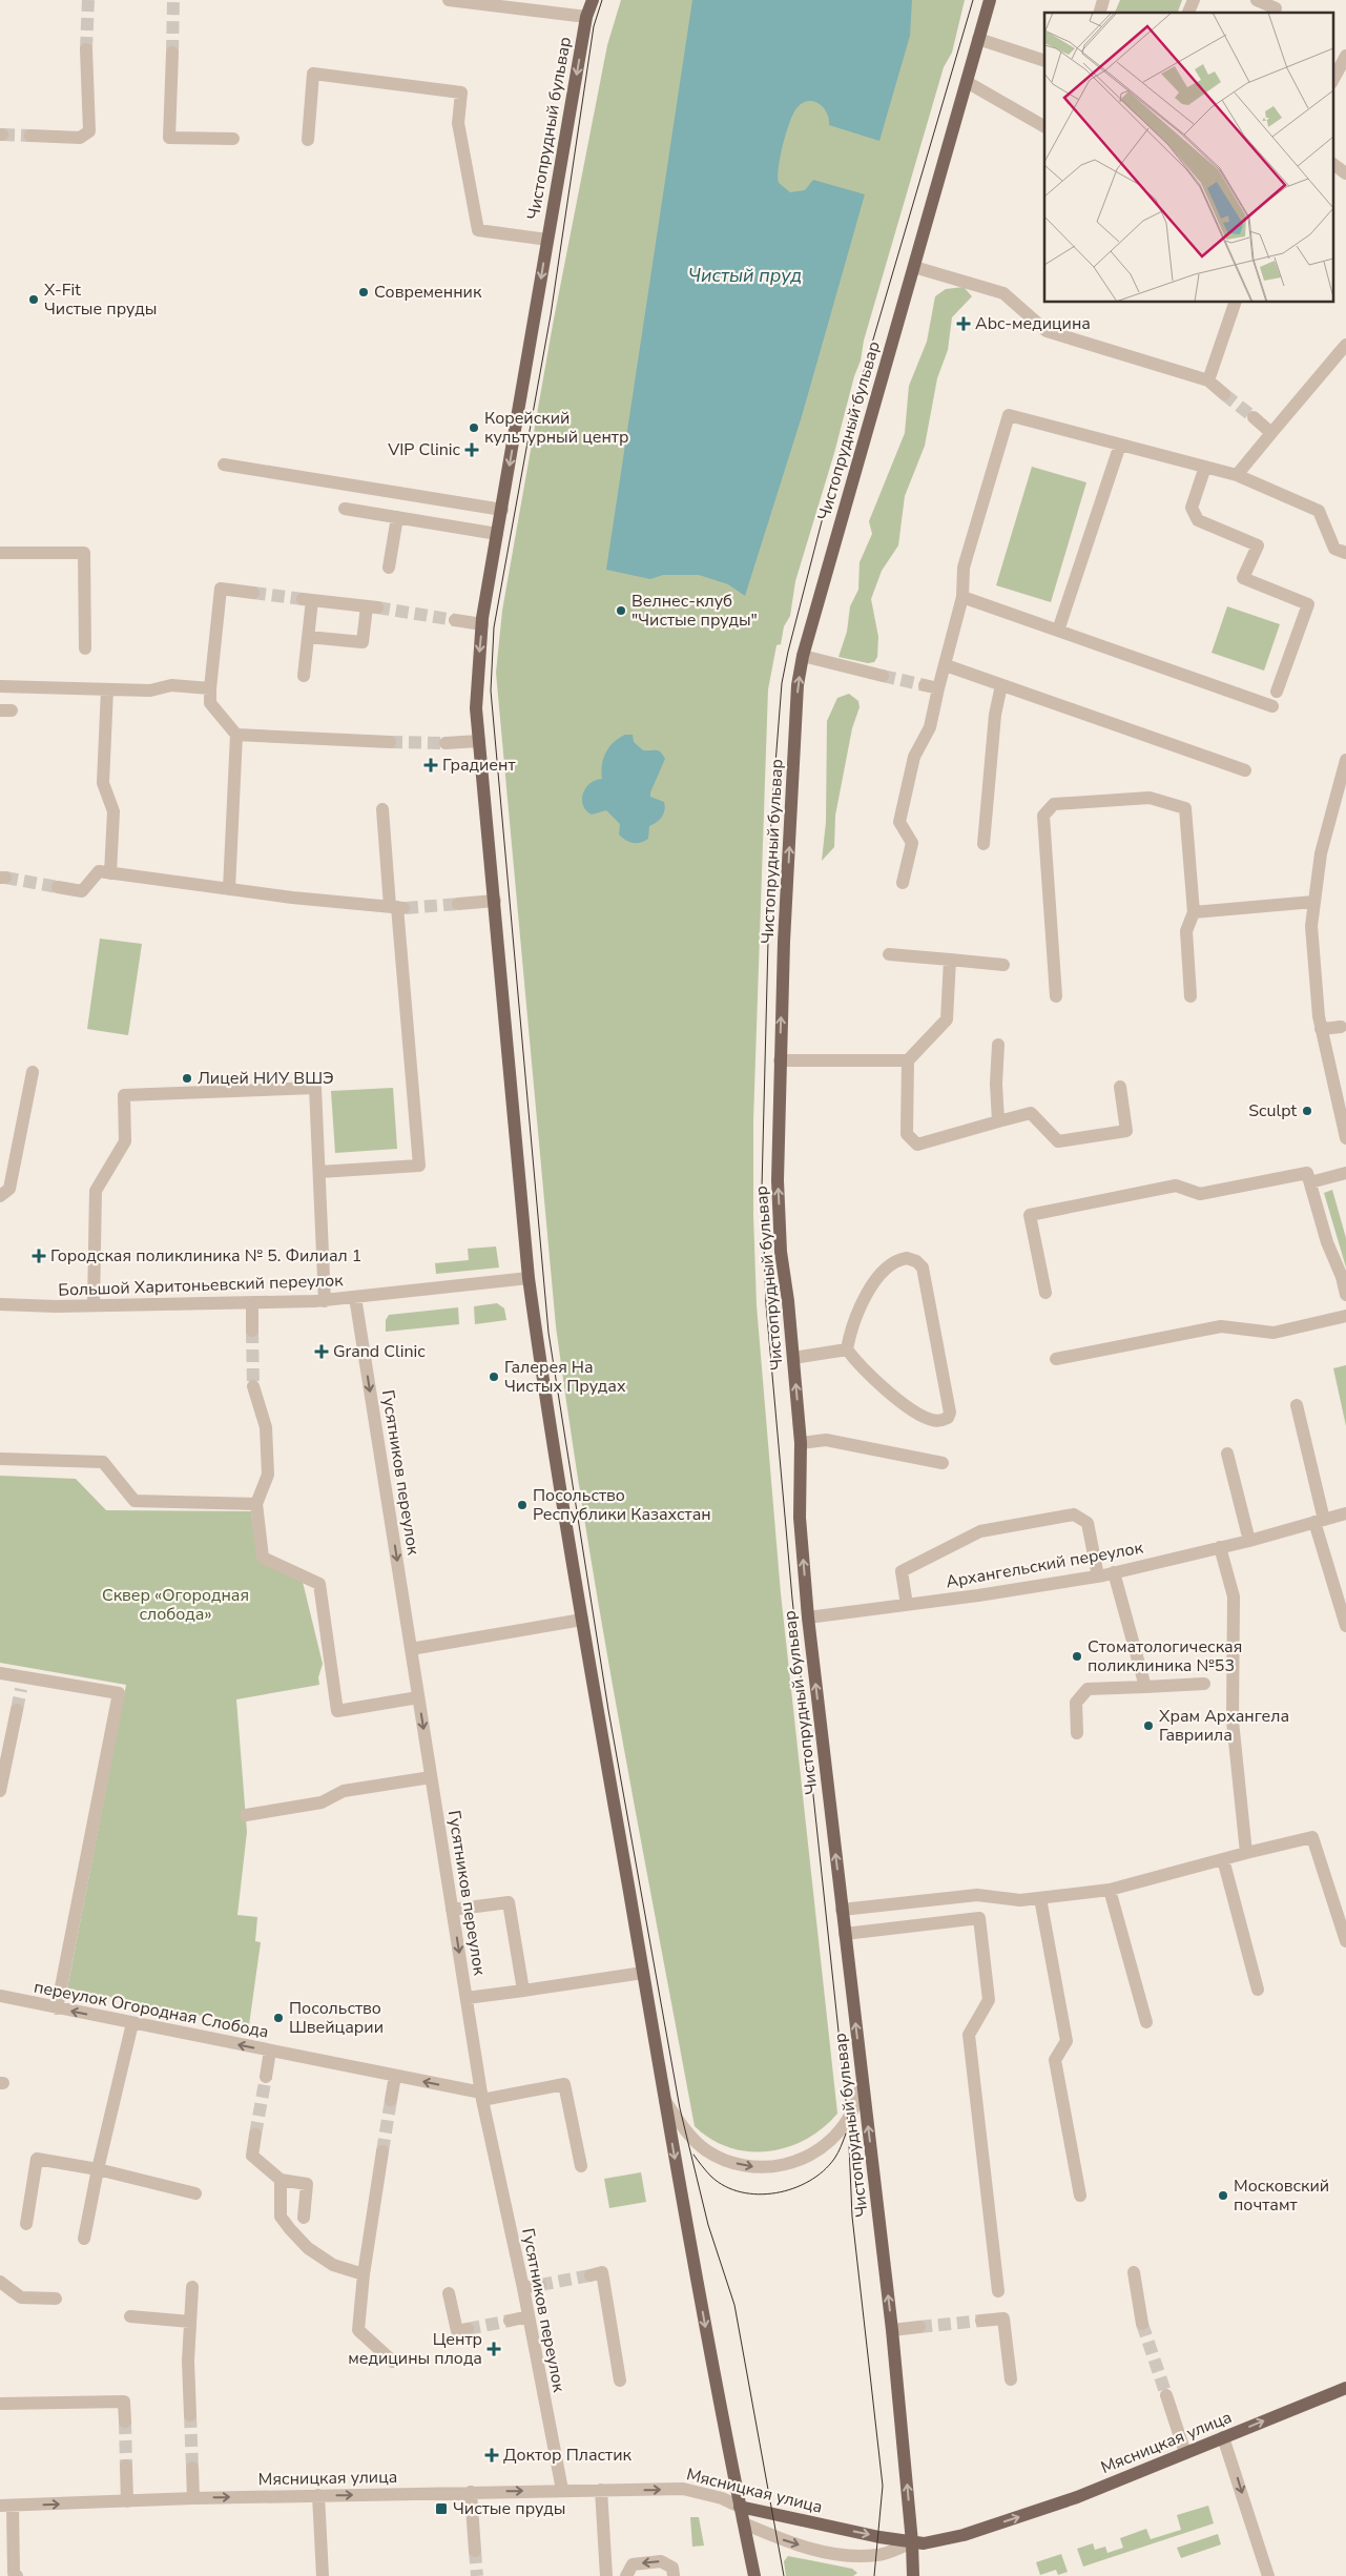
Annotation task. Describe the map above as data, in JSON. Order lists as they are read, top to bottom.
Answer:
{
  "streets": {
    "main road": ["Чистопрудный бульвар", "Мясницкая улица"],
    "street": [
      "Большой Харитоньевский переулок",
      "Гусятников переулок",
      "Архангельский переулок",
      "переулок Огородная Слобода"
    ]
  },
  "crossings": [
    ["Чистопрудный бульвар", "Большой Харитоньевский переулок"],
    ["Чистопрудный бульвар", "Архангельский переулок"],
    ["Чистопрудный бульвар", "Мясницкая улица"],
    ["Большой Харитоньевский переулок", "Гусятников переулок"],
    ["Гусятников переулок", "переулок Огородная Слобода"],
    ["Гусятников переулок", "Мясницкая улица"]
  ],
  "one_way": ["Гусятников переулок", "переулок Огородная Слобода", "Мясницкая улица"],
  "water": ["Чистый пруд"],
  "parks": ["Сквер «Огородная слобода»"],
  "places": {
    "other": [
      "Современник",
      "X-Fit Чистые пруды",
      "Корейский культурный центр",
      "Велнес-клуб \"Чистые пруды\"",
      "Лицей НИУ ВШЭ",
      "Sculpt",
      "Галерея На Чистых Прудах",
      "Посольство Республики Казахстан",
      "Стоматологическая поликлиника №53",
      "Храм Архангела Гавриила",
      "Посольство Швейцарии",
      "Московский почтамт"
    ],
    "health": [
      "Abc-медицина",
      "VIP Clinic",
      "Градиент",
      "Городская поликлиника № 5. Филиал 1",
      "Grand Clinic",
      "Центр медицины плода",
      "Доктор Пластик"
    ],
    "transit": ["Чистые пруды"]
  }
}
